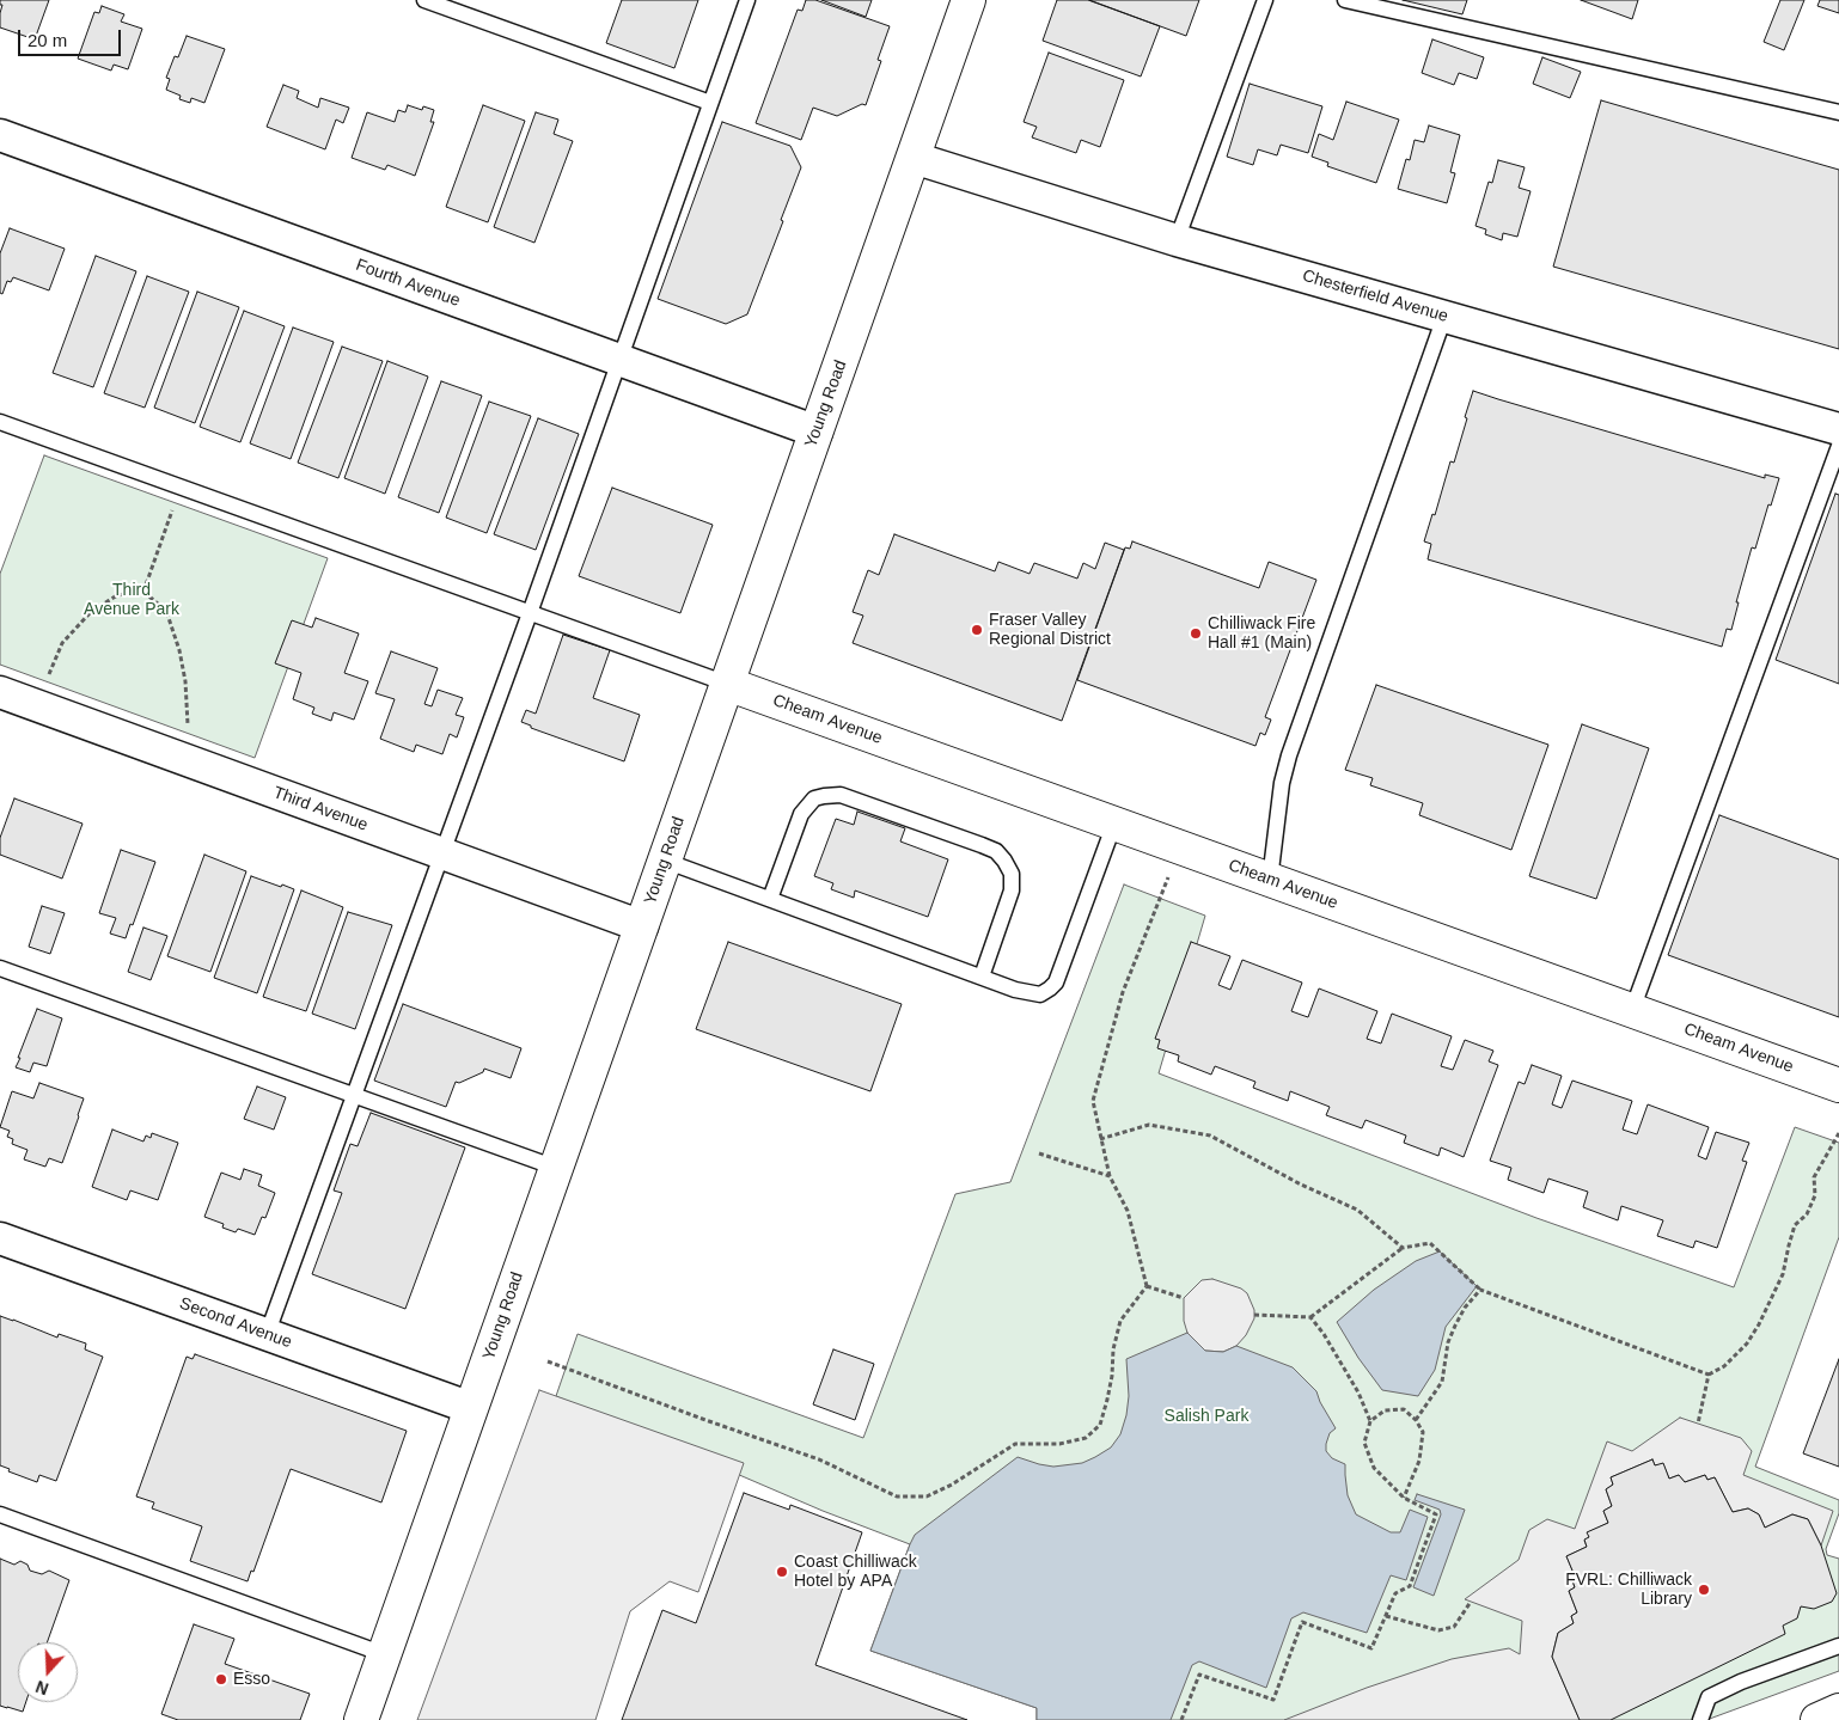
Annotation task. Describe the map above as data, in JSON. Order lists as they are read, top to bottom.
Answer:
{
  "streets": {
    "main road": ["Young Road", "Cheam Avenue"],
    "street": [
      "Fourth Avenue",
      "Chesterfield Avenue",
      "Third Avenue",
      "Second Avenue"
    ]
  },
  "crossings": [
    ["Fourth Avenue", "Young Road"],
    ["Chesterfield Avenue", "Young Road"],
    ["Young Road", "Cheam Avenue"],
    ["Young Road", "Third Avenue"],
    ["Young Road", "Second Avenue"]
  ],
  "parks": ["Third Avenue Park", "Salish Park"],
  "places": [
    "Fraser Valley Regional District",
    "Chilliwack Fire Hall #1 (Main)",
    "Coast Chilliwack Hotel by APA",
    "FVRL: Chilliwack Library",
    "Esso"
  ],
  "scale_bar": "20 m",
  "north": "bottom"
}
